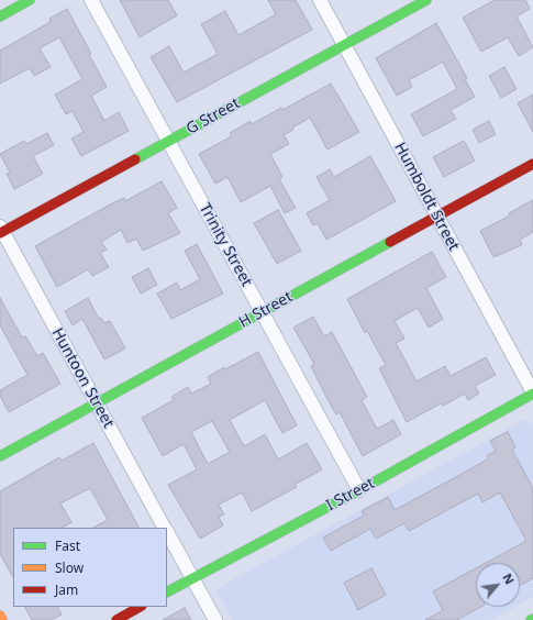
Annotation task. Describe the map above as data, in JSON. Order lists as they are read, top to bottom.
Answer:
{
  "streets": {
    "main road": ["G Street", "H Street", "I Street"],
    "street": ["Humboldt Street", "Trinity Street", "Huntoon Street"]
  },
  "crossings": [
    ["G Street", "Humboldt Street"],
    ["G Street", "Trinity Street"],
    ["G Street", "Huntoon Street"],
    ["Humboldt Street", "H Street"],
    ["Humboldt Street", "I Street"],
    ["Trinity Street", "H Street"],
    ["Trinity Street", "I Street"],
    ["H Street", "Huntoon Street"],
    ["Huntoon Street", "I Street"]
  ],
  "legend": ["Fast", "Slow", "Jam"],
  "north": "top right"
}
